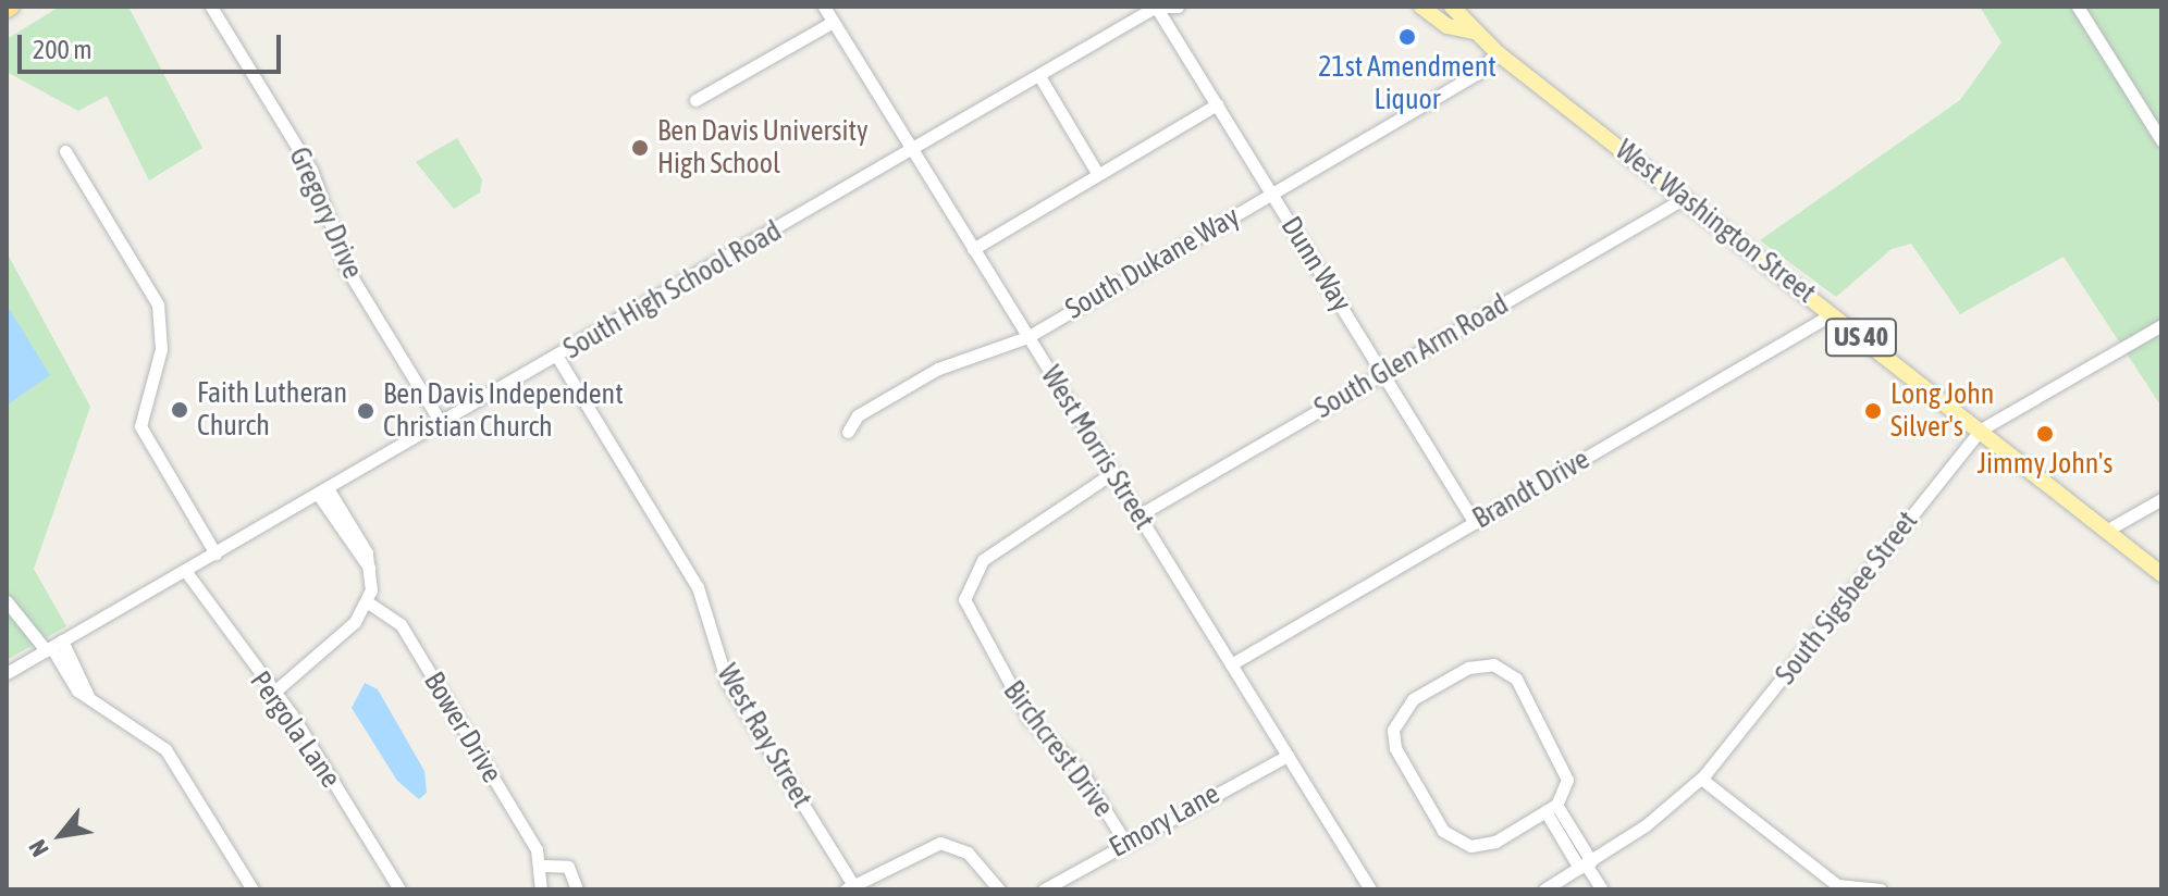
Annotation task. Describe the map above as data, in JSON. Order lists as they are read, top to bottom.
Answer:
{
  "streets": {
    "main road": ["West Washington Street", "US 40"],
    "street": [
      "Gregory Drive",
      "South Dukane Way",
      "Dunn Way",
      "South High School Road",
      "South Glen Arm Road",
      "West Morris Street",
      "Brandt Drive",
      "South Sigsbee Street",
      "Bower Drive",
      "Pergola Lane",
      "West Ray Street",
      "Birchcrest Drive",
      "Emory Lane"
    ]
  },
  "crossings": [
    ["Gregory Drive", "South High School Road"],
    ["West Washington Street", "South Dukane Way"],
    ["West Washington Street", "South Glen Arm Road"],
    ["West Washington Street", "Brandt Drive"],
    ["West Washington Street", "South Sigsbee Street"],
    ["South Dukane Way", "Dunn Way"],
    ["South Dukane Way", "West Morris Street"],
    ["Dunn Way", "South High School Road"],
    ["Dunn Way", "South Glen Arm Road"],
    ["Dunn Way", "Brandt Drive"],
    ["South High School Road", "West Morris Street"],
    ["South High School Road", "Pergola Lane"],
    ["South High School Road", "West Ray Street"],
    ["South Glen Arm Road", "West Morris Street"],
    ["West Morris Street", "Brandt Drive"],
    ["West Morris Street", "Birchcrest Drive"],
    ["West Morris Street", "Emory Lane"],
    ["Birchcrest Drive", "Emory Lane"]
  ],
  "places": [
    "21st Amendment Liquor",
    "Ben Davis University High School",
    "Faith Lutheran Church",
    "Ben Davis Independent Christian Church",
    "Long John Silver's",
    "Jimmy John's"
  ],
  "scale_bar": "200 m",
  "north": "bottom left"
}
